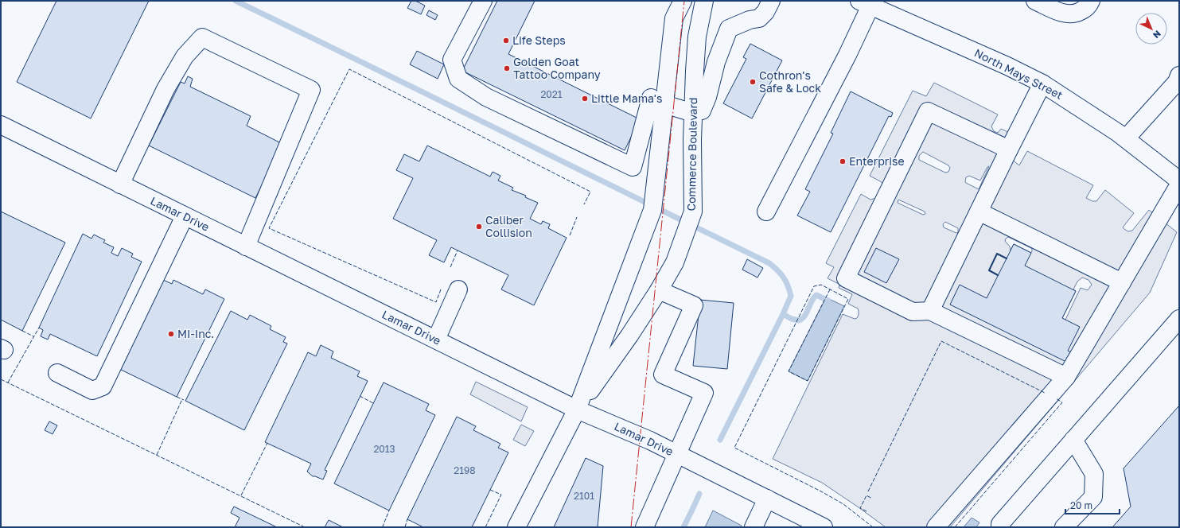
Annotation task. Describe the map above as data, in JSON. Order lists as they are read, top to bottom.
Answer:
{
  "streets": {
    "street": ["North Mays Street", "Commerce Boulevard", "Lamar Drive"]
  },
  "crossings": [
    ["Commerce Boulevard", "Lamar Drive"]
  ],
  "places": [
    "Life Steps",
    "Golden Goat Tattoo Company",
    "Cothron's Safe & Lock",
    "Little Mama's",
    "Enterprise",
    "Caliber Collision",
    "MI-Inc."
  ],
  "house_numbers": [
    "2021",
    "2013",
    "2198",
    "2101"
  ],
  "scale_bar": "20 m",
  "north": "bottom right"
}
